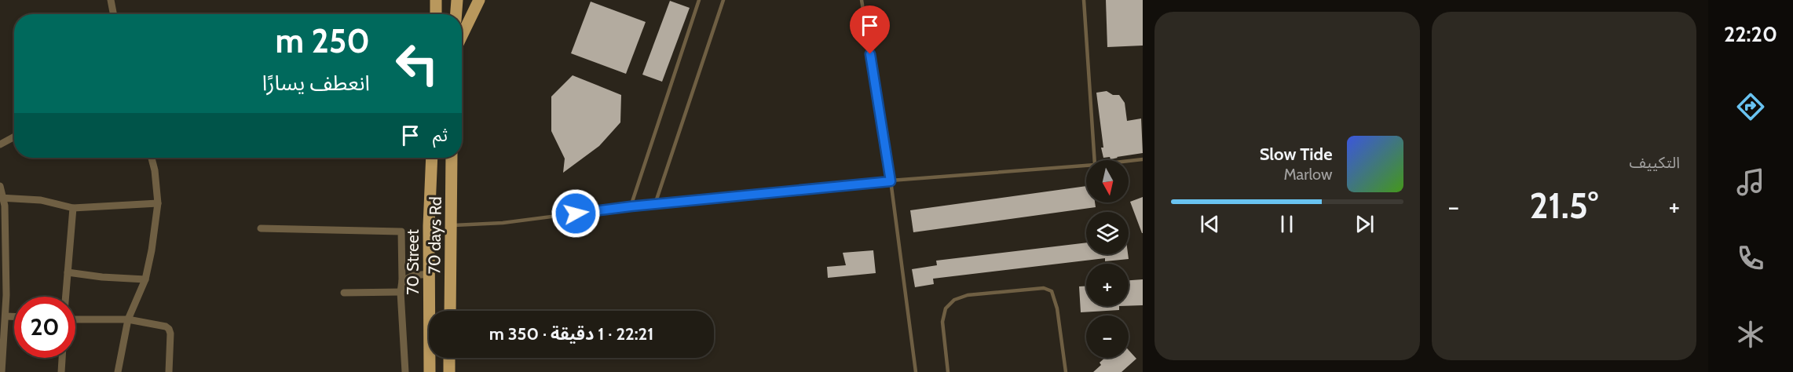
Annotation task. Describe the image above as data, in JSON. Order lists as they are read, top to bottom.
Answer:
{
  "streets": {
    "main road": ["70 days Rd", "70 Street"]
  },
  "north": "bottom",
  "page": {
    "tabs": "22:20",
    "tile": "التكييف",
    "turn": ["250 m", "انعطف يسارًا"],
    "then": "ثم",
    "song": ["Slow Tide", "Marlow"],
    "map_buttons": ["+", "−"],
    "heat": ["−", "21.5°", "+"],
    "limit": "20",
    "trip": "22:21 · 1 دقيقة · 350 m"
  }
}
